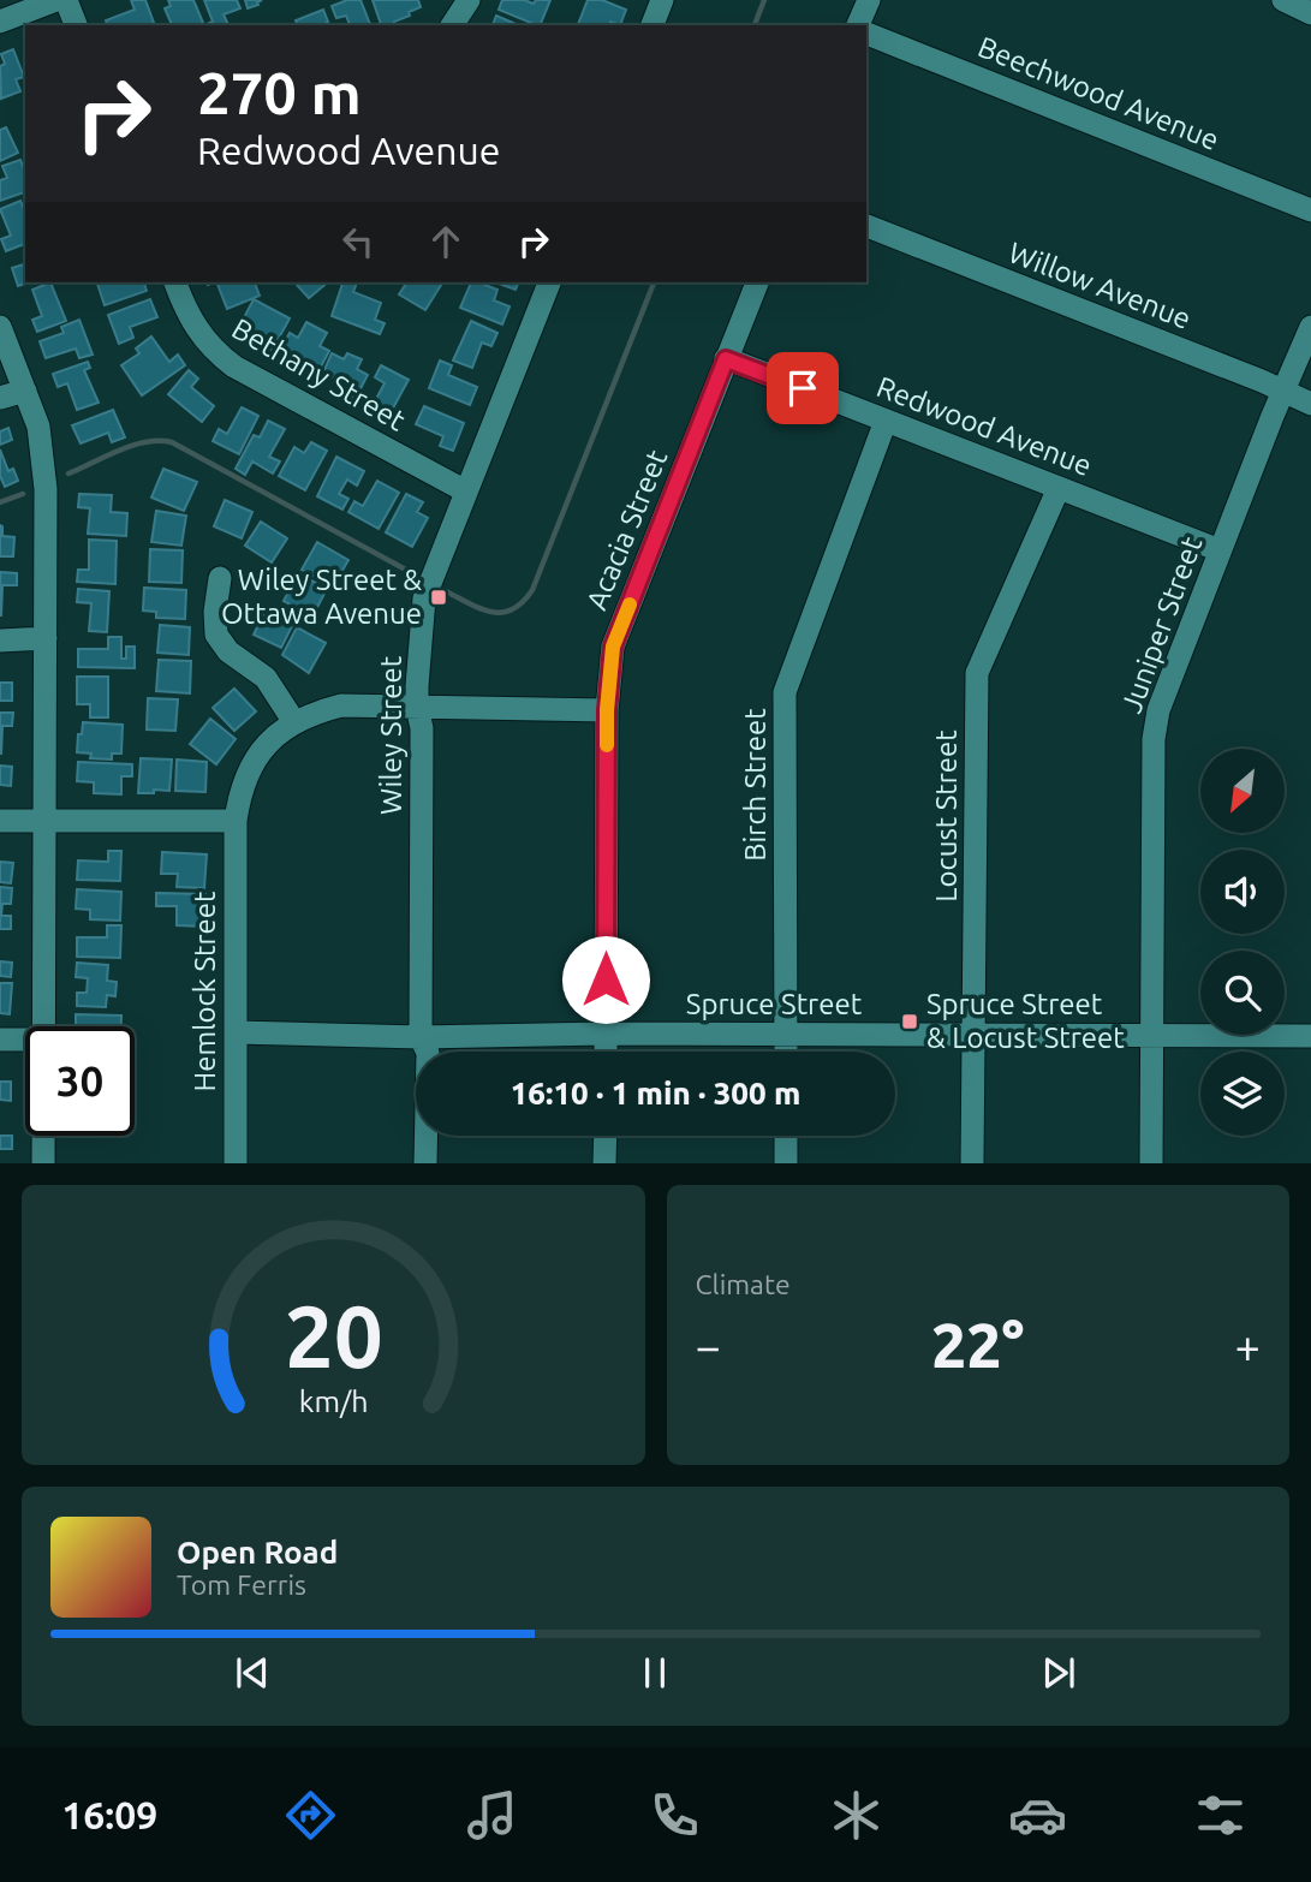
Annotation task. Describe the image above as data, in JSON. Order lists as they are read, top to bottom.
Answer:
{
  "streets": {
    "street": [
      "Beechwood Avenue",
      "Willow Avenue",
      "Bethany Street",
      "Redwood Avenue",
      "Acacia Street",
      "Juniper Street",
      "Wiley Street",
      "Birch Street",
      "Locust Street",
      "Hemlock Street",
      "Spruce Street"
    ]
  },
  "crossings": [
    ["Willow Avenue", "Juniper Street"],
    ["Bethany Street", "Wiley Street"],
    ["Redwood Avenue", "Acacia Street"],
    ["Redwood Avenue", "Juniper Street"],
    ["Redwood Avenue", "Birch Street"],
    ["Redwood Avenue", "Locust Street"],
    ["Acacia Street", "Spruce Street"],
    ["Juniper Street", "Spruce Street"],
    ["Wiley Street", "Spruce Street"],
    ["Birch Street", "Spruce Street"],
    ["Locust Street", "Spruce Street"],
    ["Hemlock Street", "Spruce Street"]
  ],
  "places": {
    "transit": ["Wiley Street & Ottawa Avenue", "Spruce Street & Locust Street"]
  },
  "north": "bottom left",
  "page": {
    "turn": ["270 m", "Redwood Avenue"],
    "limit": "30",
    "trip": "16:10 · 1 min · 300 m",
    "tile": "Climate",
    "heat": ["−", "22°", "+"],
    "song": ["Open Road", "Tom Ferris"],
    "tabs": "16:09",
    "gauge": ["20", "km/h"]
  }
}
